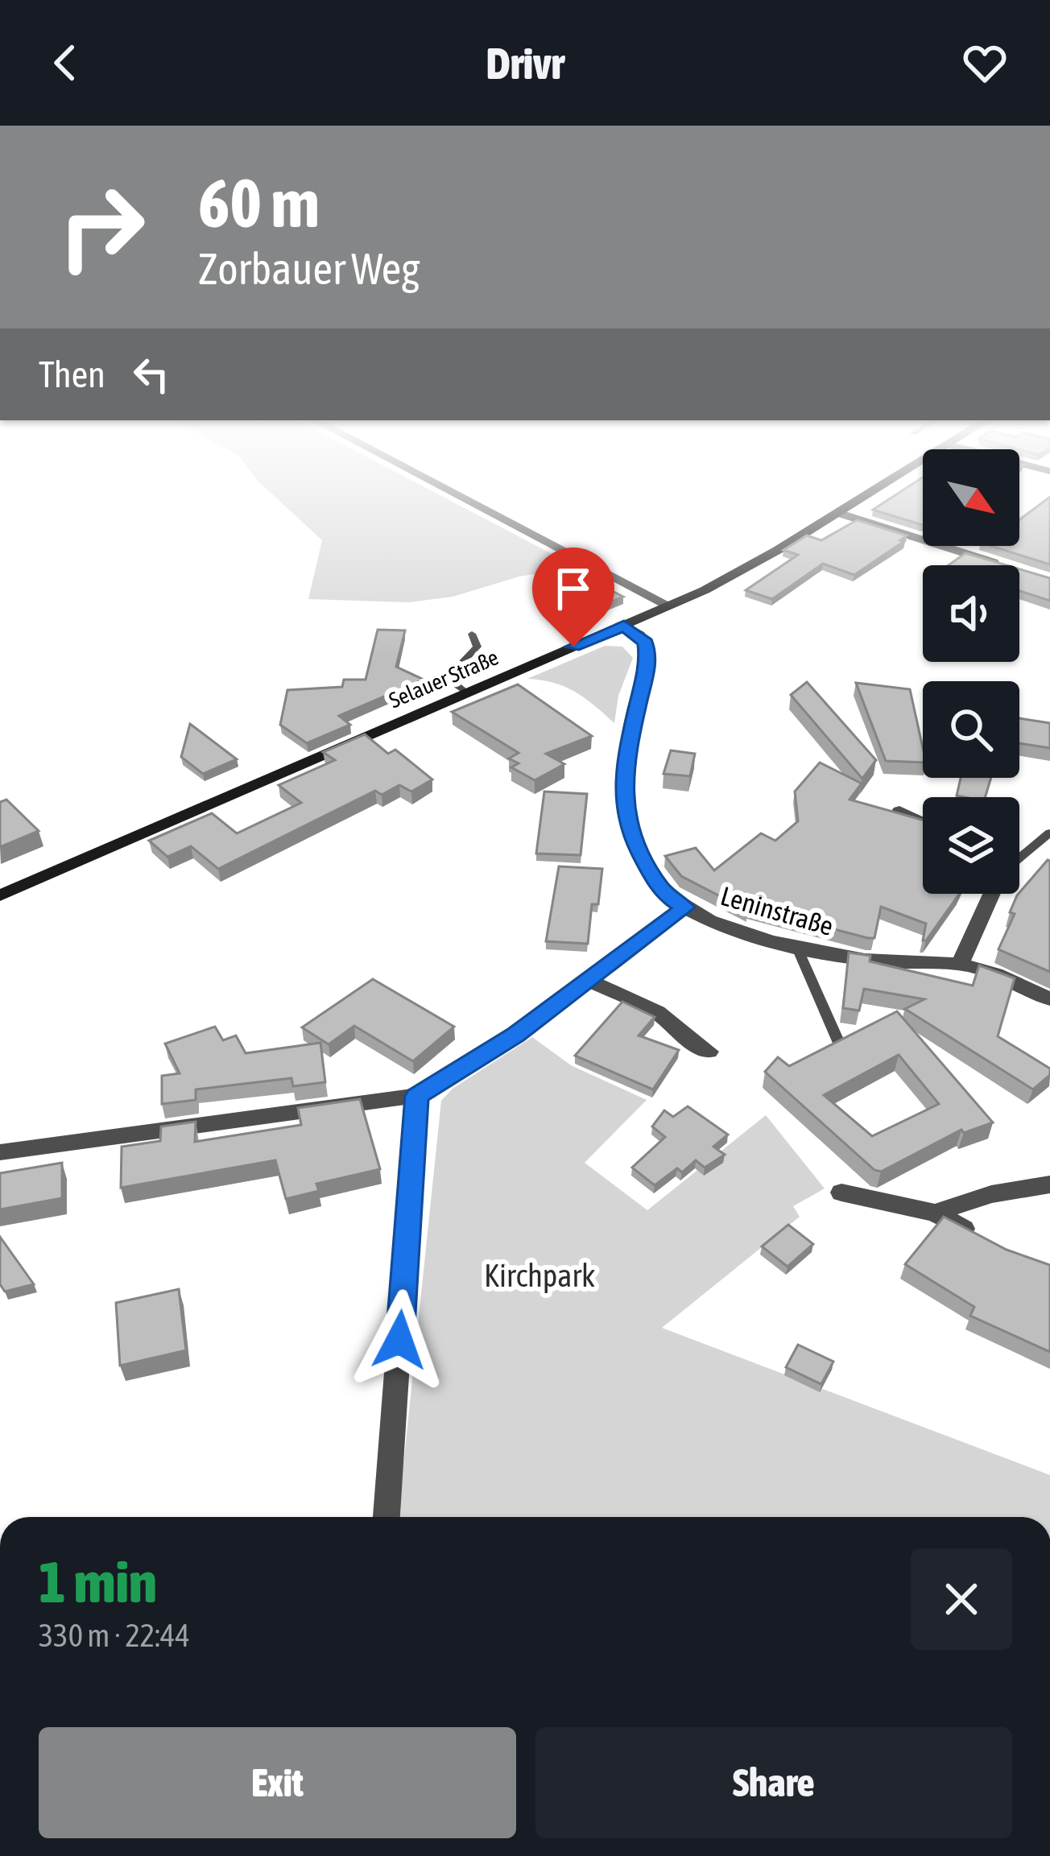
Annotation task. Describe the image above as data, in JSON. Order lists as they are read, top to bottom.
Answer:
{
  "streets": {
    "main road": ["Selauer Straße"],
    "street": ["Leninstraße"]
  },
  "crossings": [
    ["Selauer Straße", "Leninstraße"]
  ],
  "parks": ["Kirchpark"],
  "north": "bottom right",
  "page": {
    "header": "Drivr",
    "turn": ["60 m", "Zorbauer Weg"],
    "then": "Then",
    "heading": ["1 min", "330 m · 22:44"],
    "buttons": ["Exit", "Share"]
  }
}
